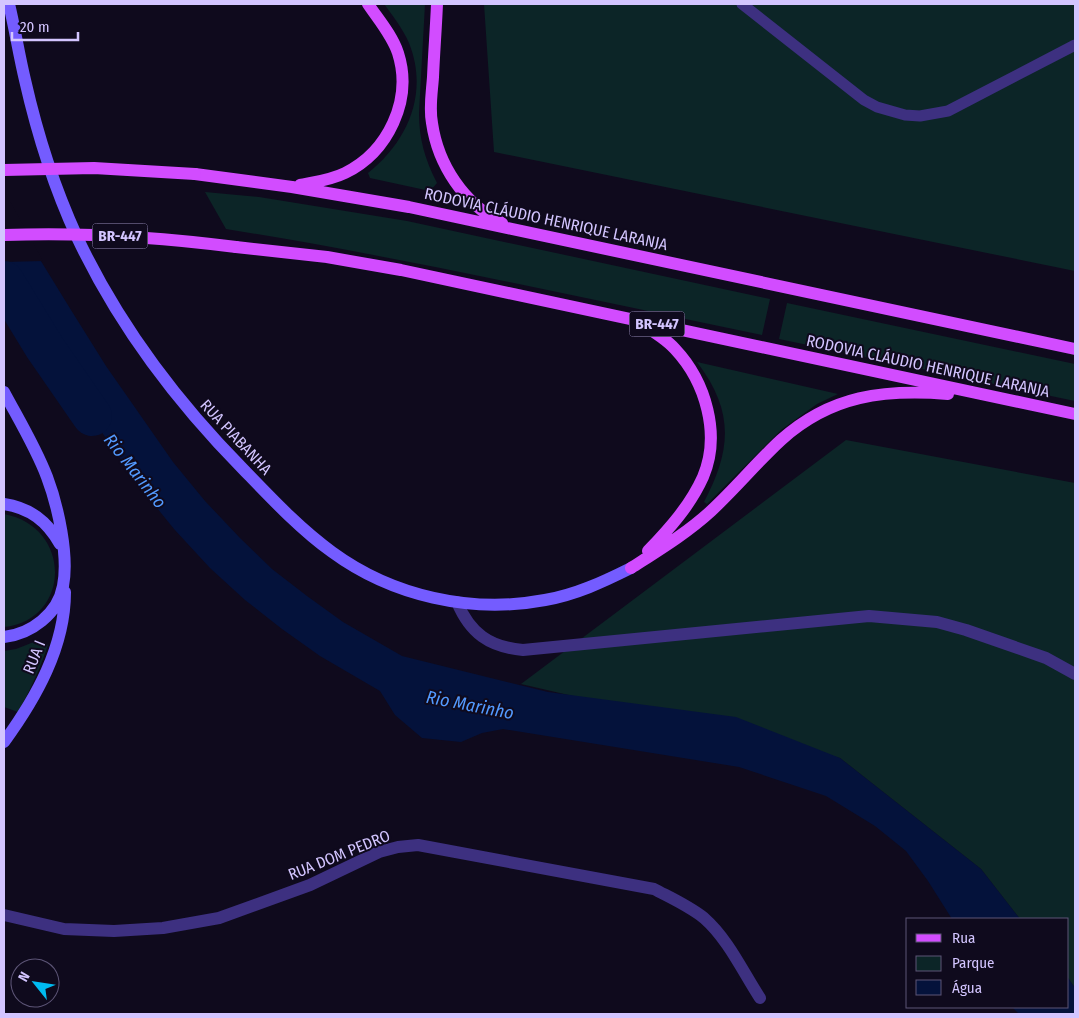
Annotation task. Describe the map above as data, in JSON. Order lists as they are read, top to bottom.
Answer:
{
  "streets": {
    "main road": [
      "RODOVIA CLÁUDIO HENRIQUE LARANJA",
      "BR-447",
      "RUA PIABANHA",
      "RUA I"
    ],
    "street": ["RUA DOM PEDRO"]
  },
  "water": ["Rio Marinho"],
  "legend": ["Rua", "Parque", "Água"],
  "scale_bar": "20 m",
  "north": "top left"
}
